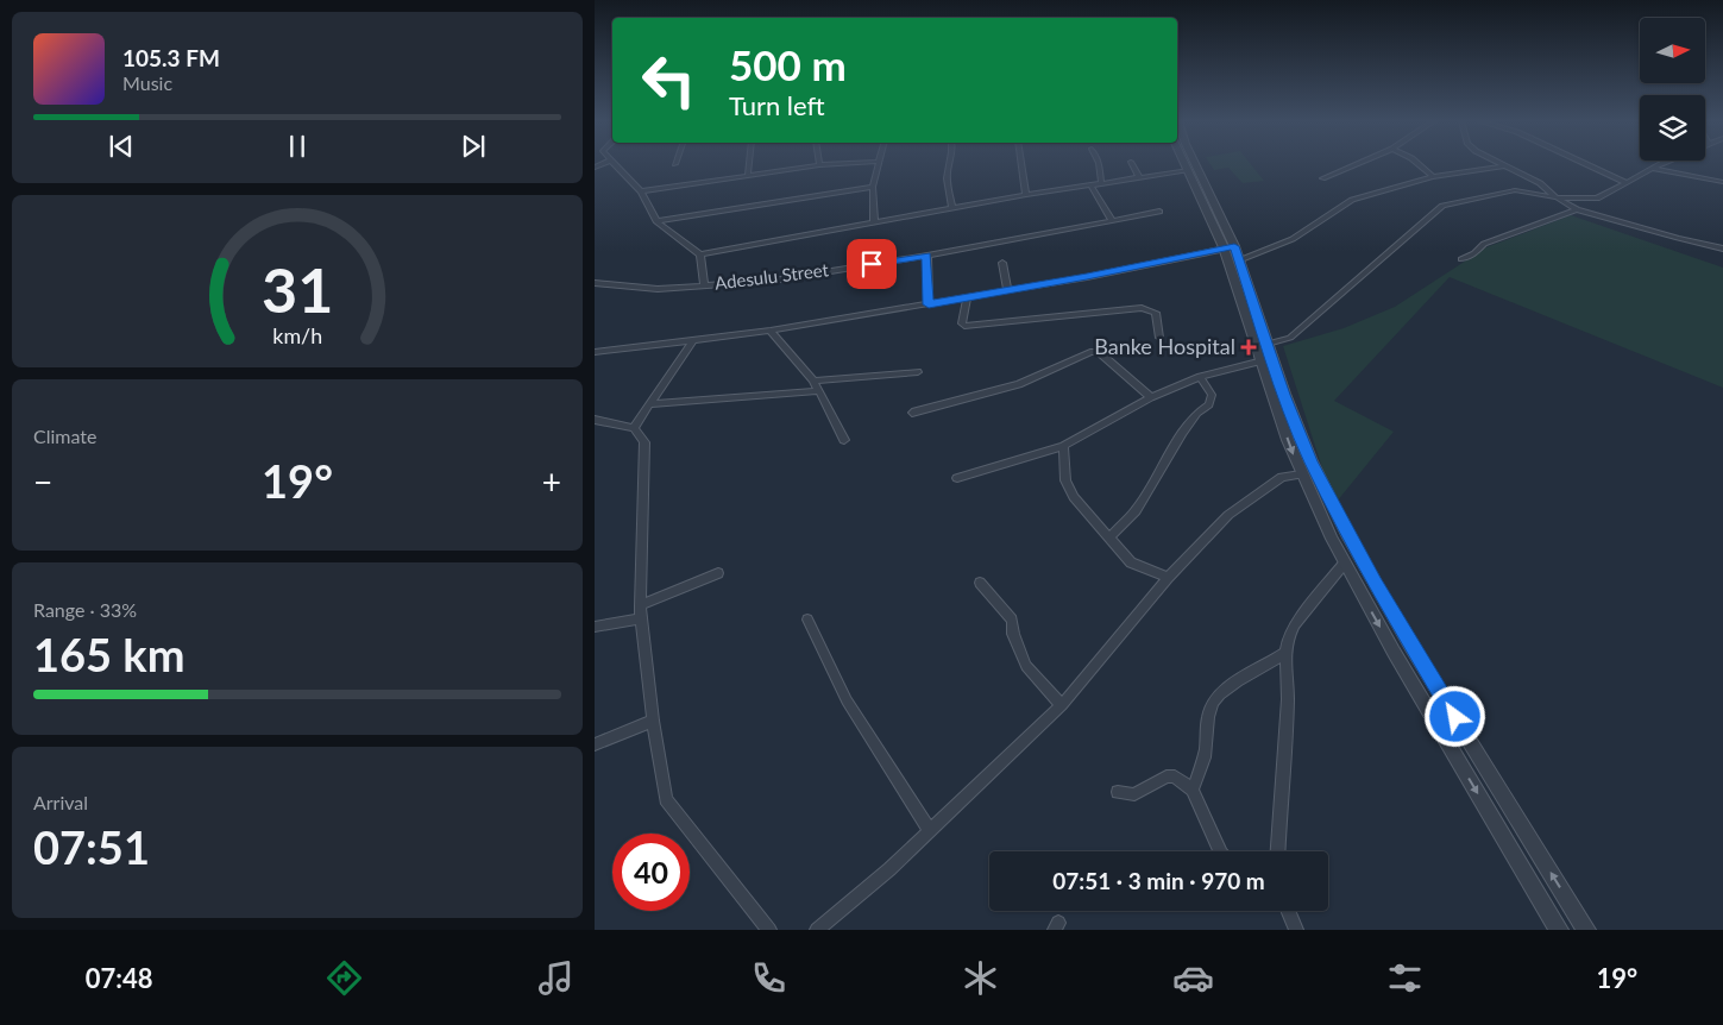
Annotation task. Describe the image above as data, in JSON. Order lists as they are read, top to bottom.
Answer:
{
  "streets": {
    "street": ["Adesulu Street"]
  },
  "places": {
    "health": ["Banke Hospital"]
  },
  "north": "right",
  "page": {
    "turn": ["500 m", "Turn left"],
    "song": ["105.3 FM", "Music"],
    "tile": [
      "Climate",
      ["Range · 33%", "165 km"],
      ["Arrival", "07:51"]
    ],
    "heat": ["−", "19°", "+"],
    "limit": "40",
    "trip": "07:51 · 3 min · 970 m",
    "tabs": ["07:48", "19°"],
    "gauge": ["31", "km/h"]
  }
}
